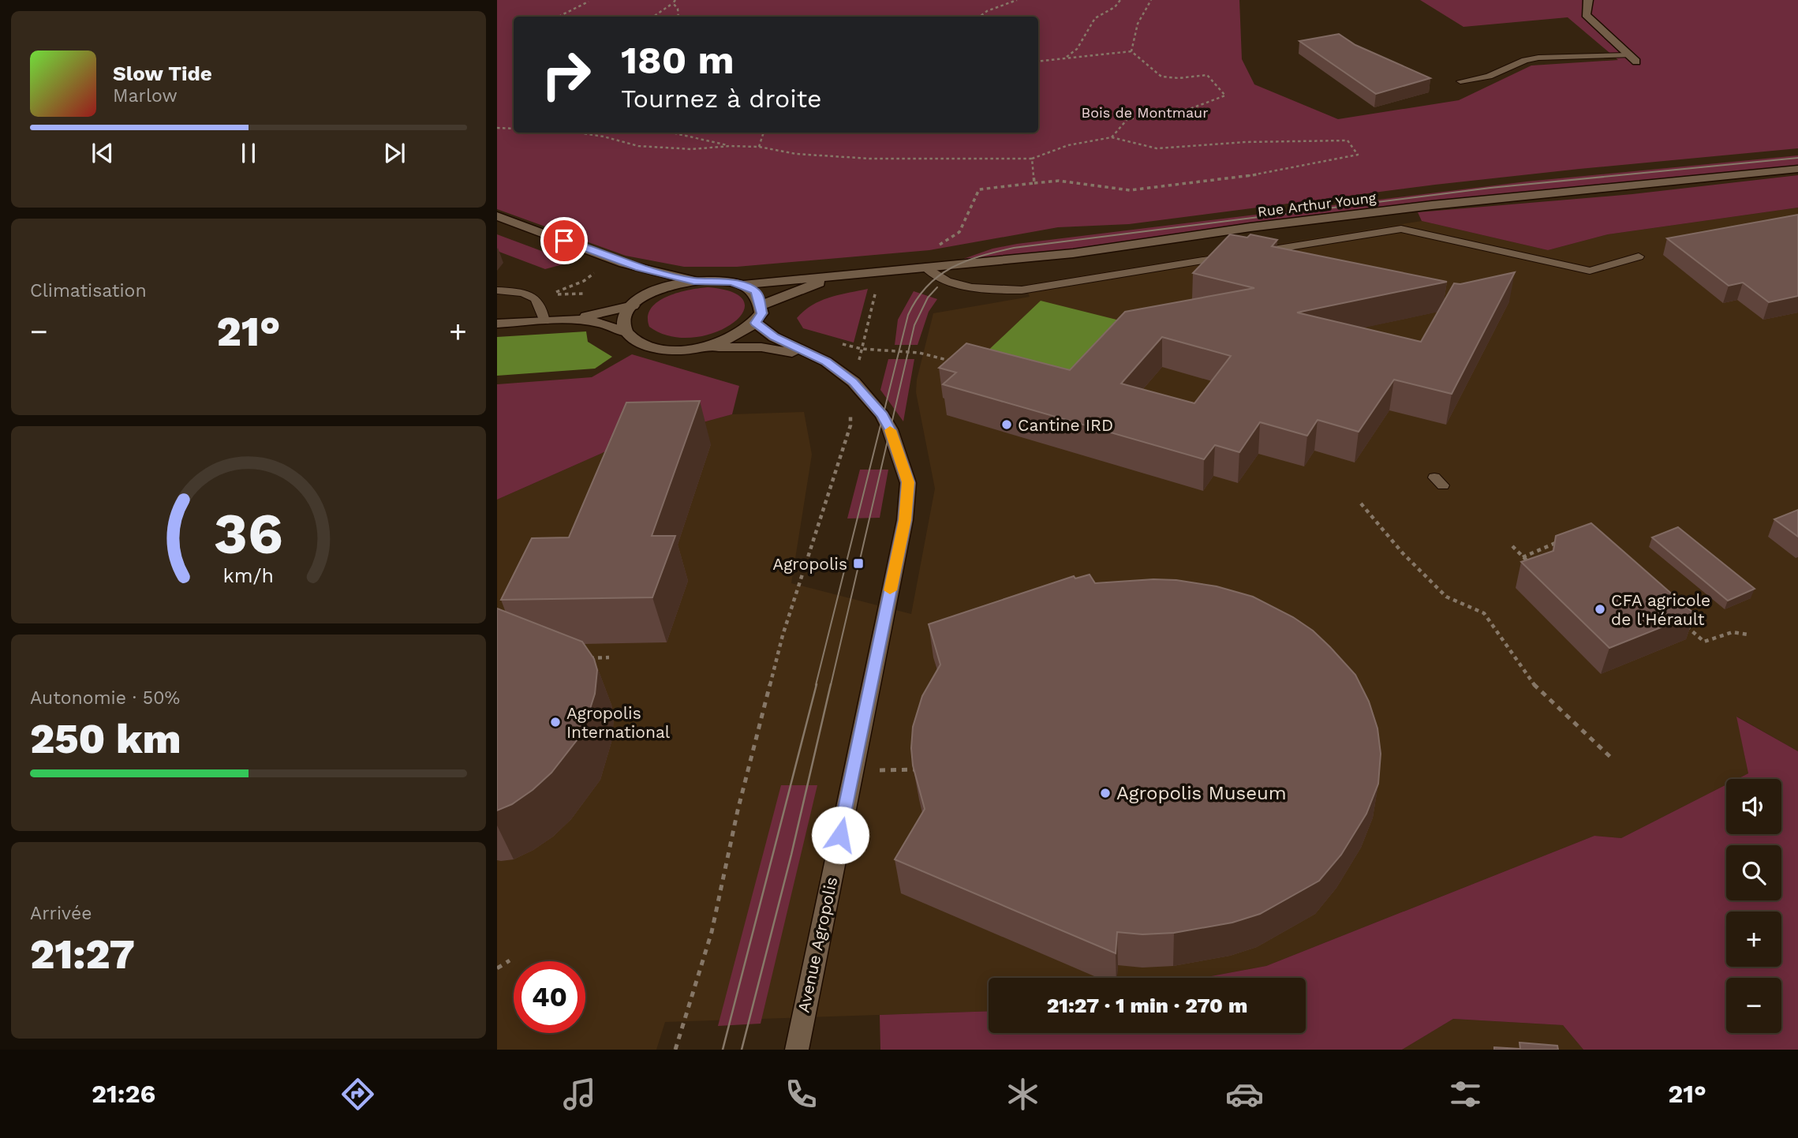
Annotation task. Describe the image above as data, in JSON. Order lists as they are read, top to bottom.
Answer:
{
  "streets": {
    "street": ["Rue Arthur Young", "Avenue Agropolis"]
  },
  "parks": ["Bois de Montmaur"],
  "places": {
    "other": [
      "Cantine IRD",
      "CFA agricole de l'Hérault",
      "Agropolis International",
      "Agropolis Museum"
    ],
    "transit": ["Agropolis"]
  },
  "page": {
    "turn": ["180 m", "Tournez à droite"],
    "song": ["Slow Tide", "Marlow"],
    "tile": [
      "Climatisation",
      ["Autonomie · 50%", "250 km"],
      ["Arrivée", "21:27"]
    ],
    "heat": ["−", "21°", "+"],
    "map_buttons": ["+", "−"],
    "limit": "40",
    "trip": "21:27 · 1 min · 270 m",
    "tabs": ["21:26", "21°"],
    "gauge": ["36", "km/h"]
  }
}
